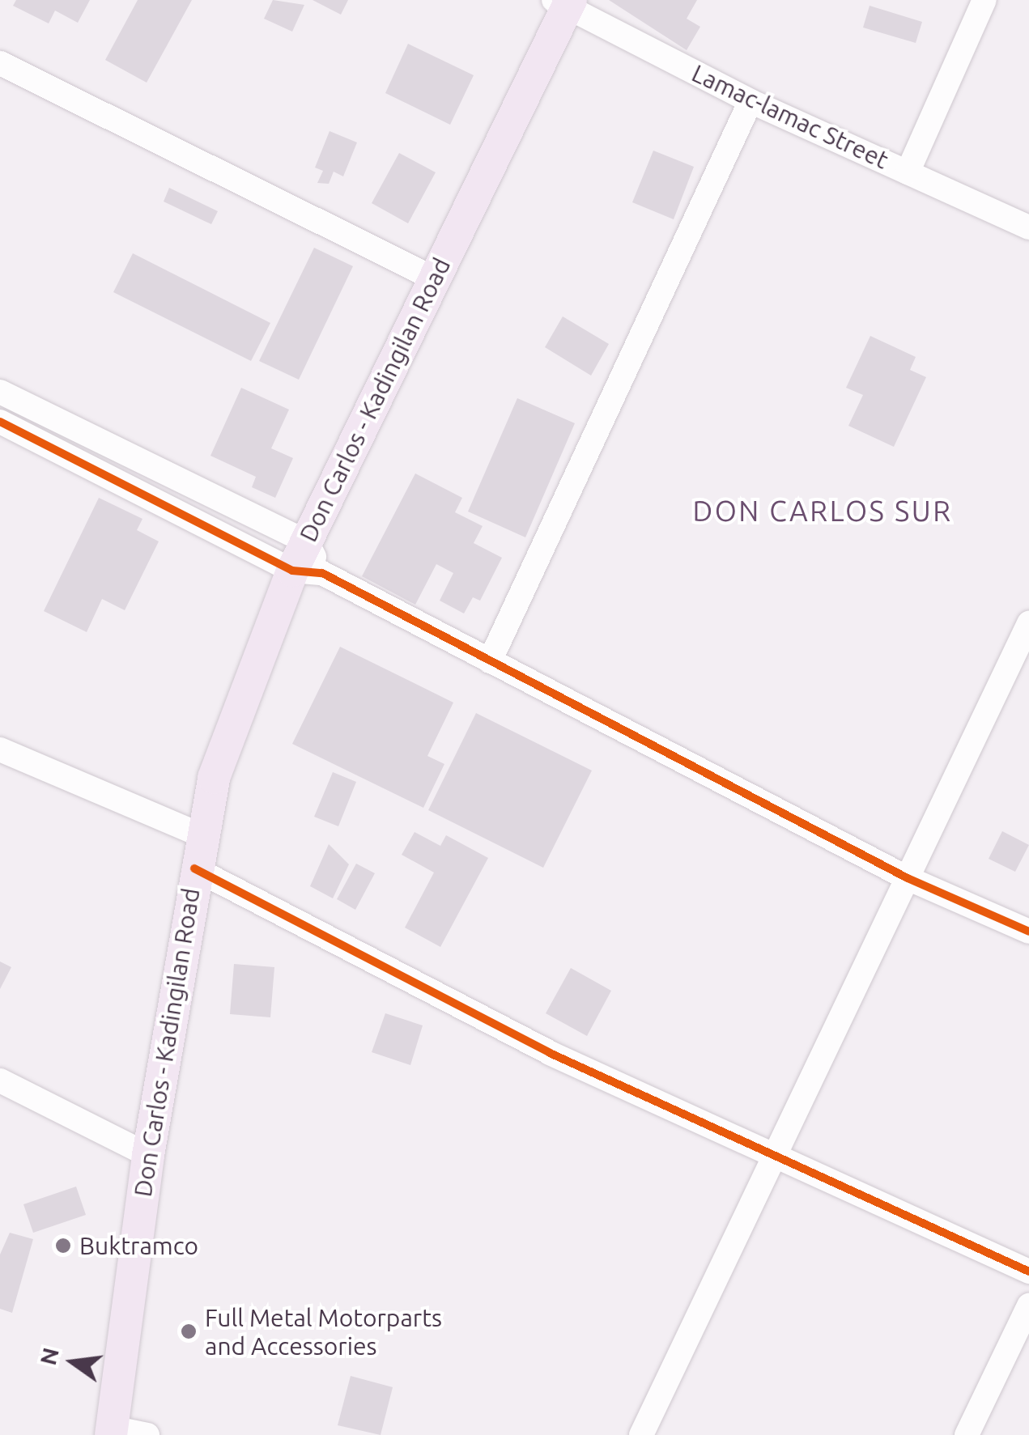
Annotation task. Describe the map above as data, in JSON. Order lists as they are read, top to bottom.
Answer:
{
  "streets": {
    "main road": ["Don Carlos - Kadingilan Road"],
    "street": ["Lamac-lamac Street"]
  },
  "crossings": [
    ["Lamac-lamac Street", "Don Carlos - Kadingilan Road"]
  ],
  "districts": ["DON CARLOS SUR"],
  "places": ["Buktramco", "Full Metal Motorparts and Accessories"],
  "north": "left"
}
